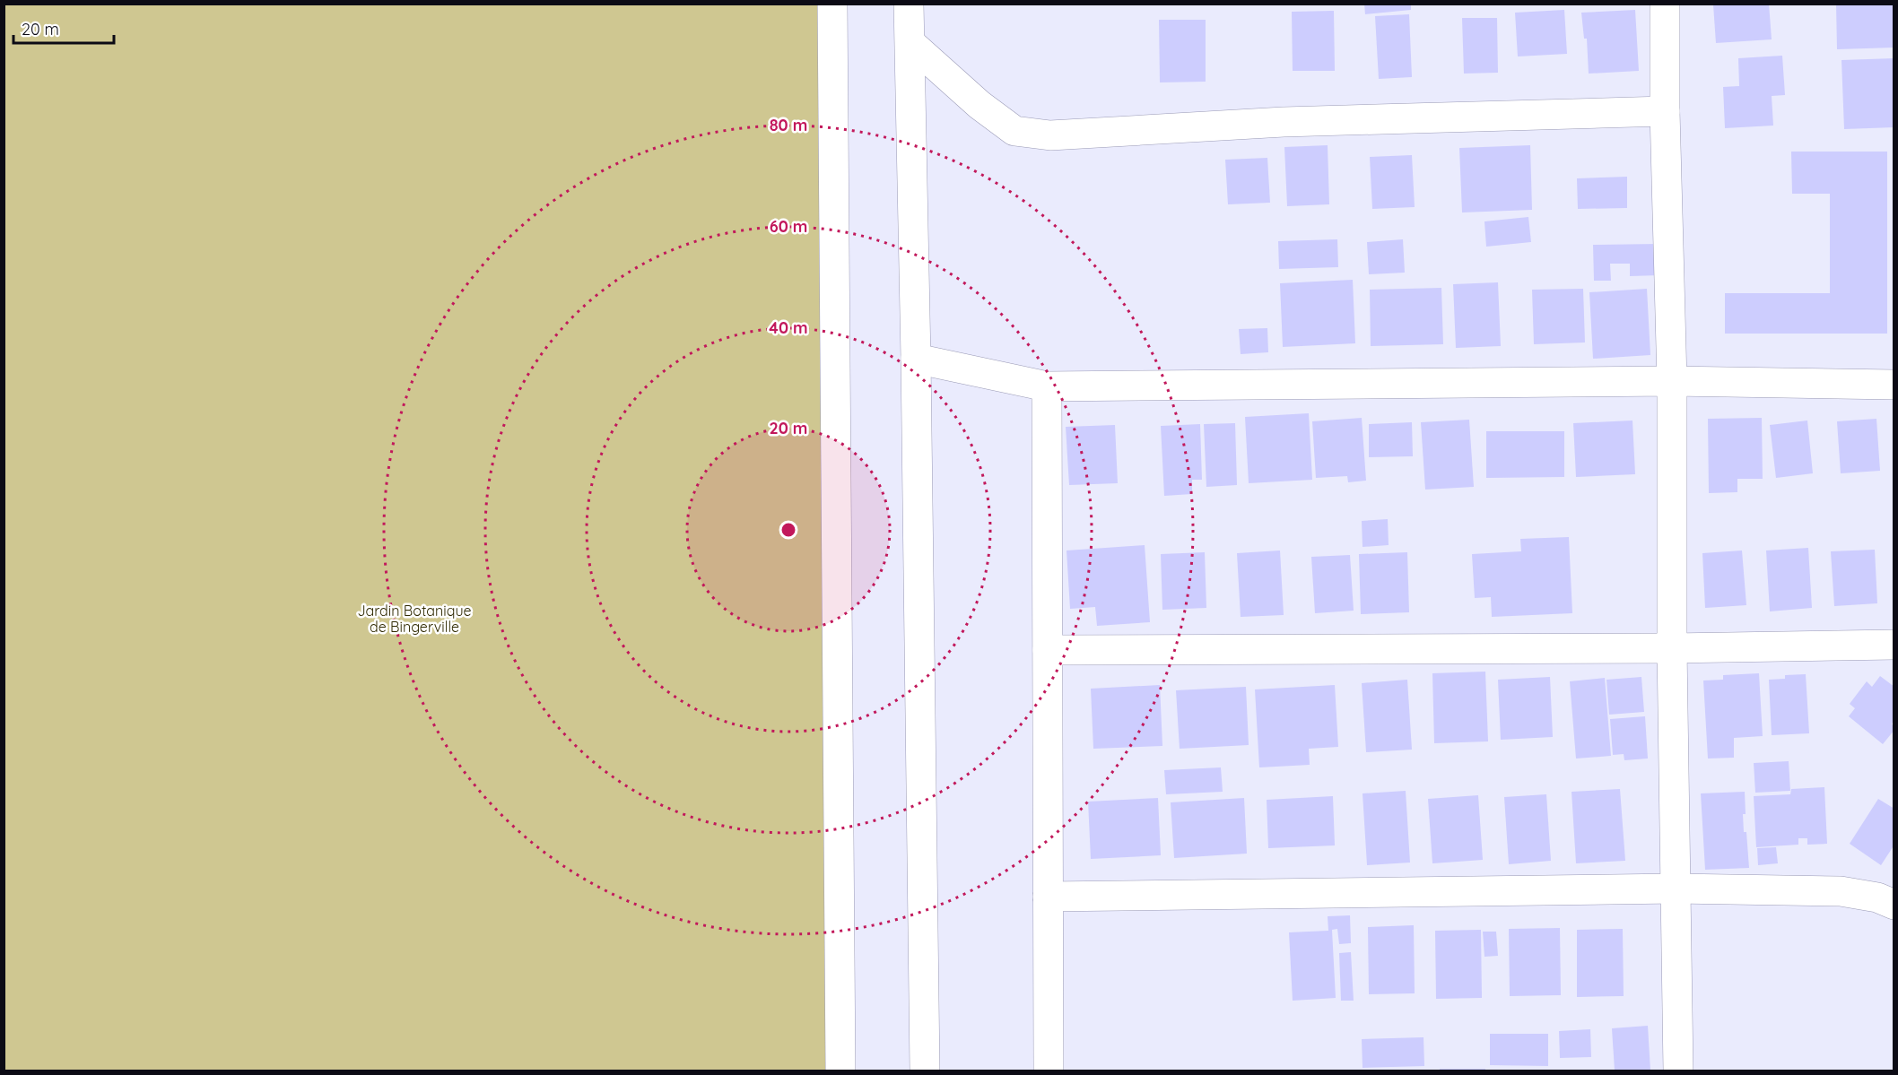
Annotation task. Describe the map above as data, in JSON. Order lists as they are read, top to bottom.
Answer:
{
  "parks": ["Jardin Botanique de Bingerville"],
  "scale_bar": "20 m",
  "rings": [
    "80 m",
    "60 m",
    "40 m",
    "20 m"
  ]
}
